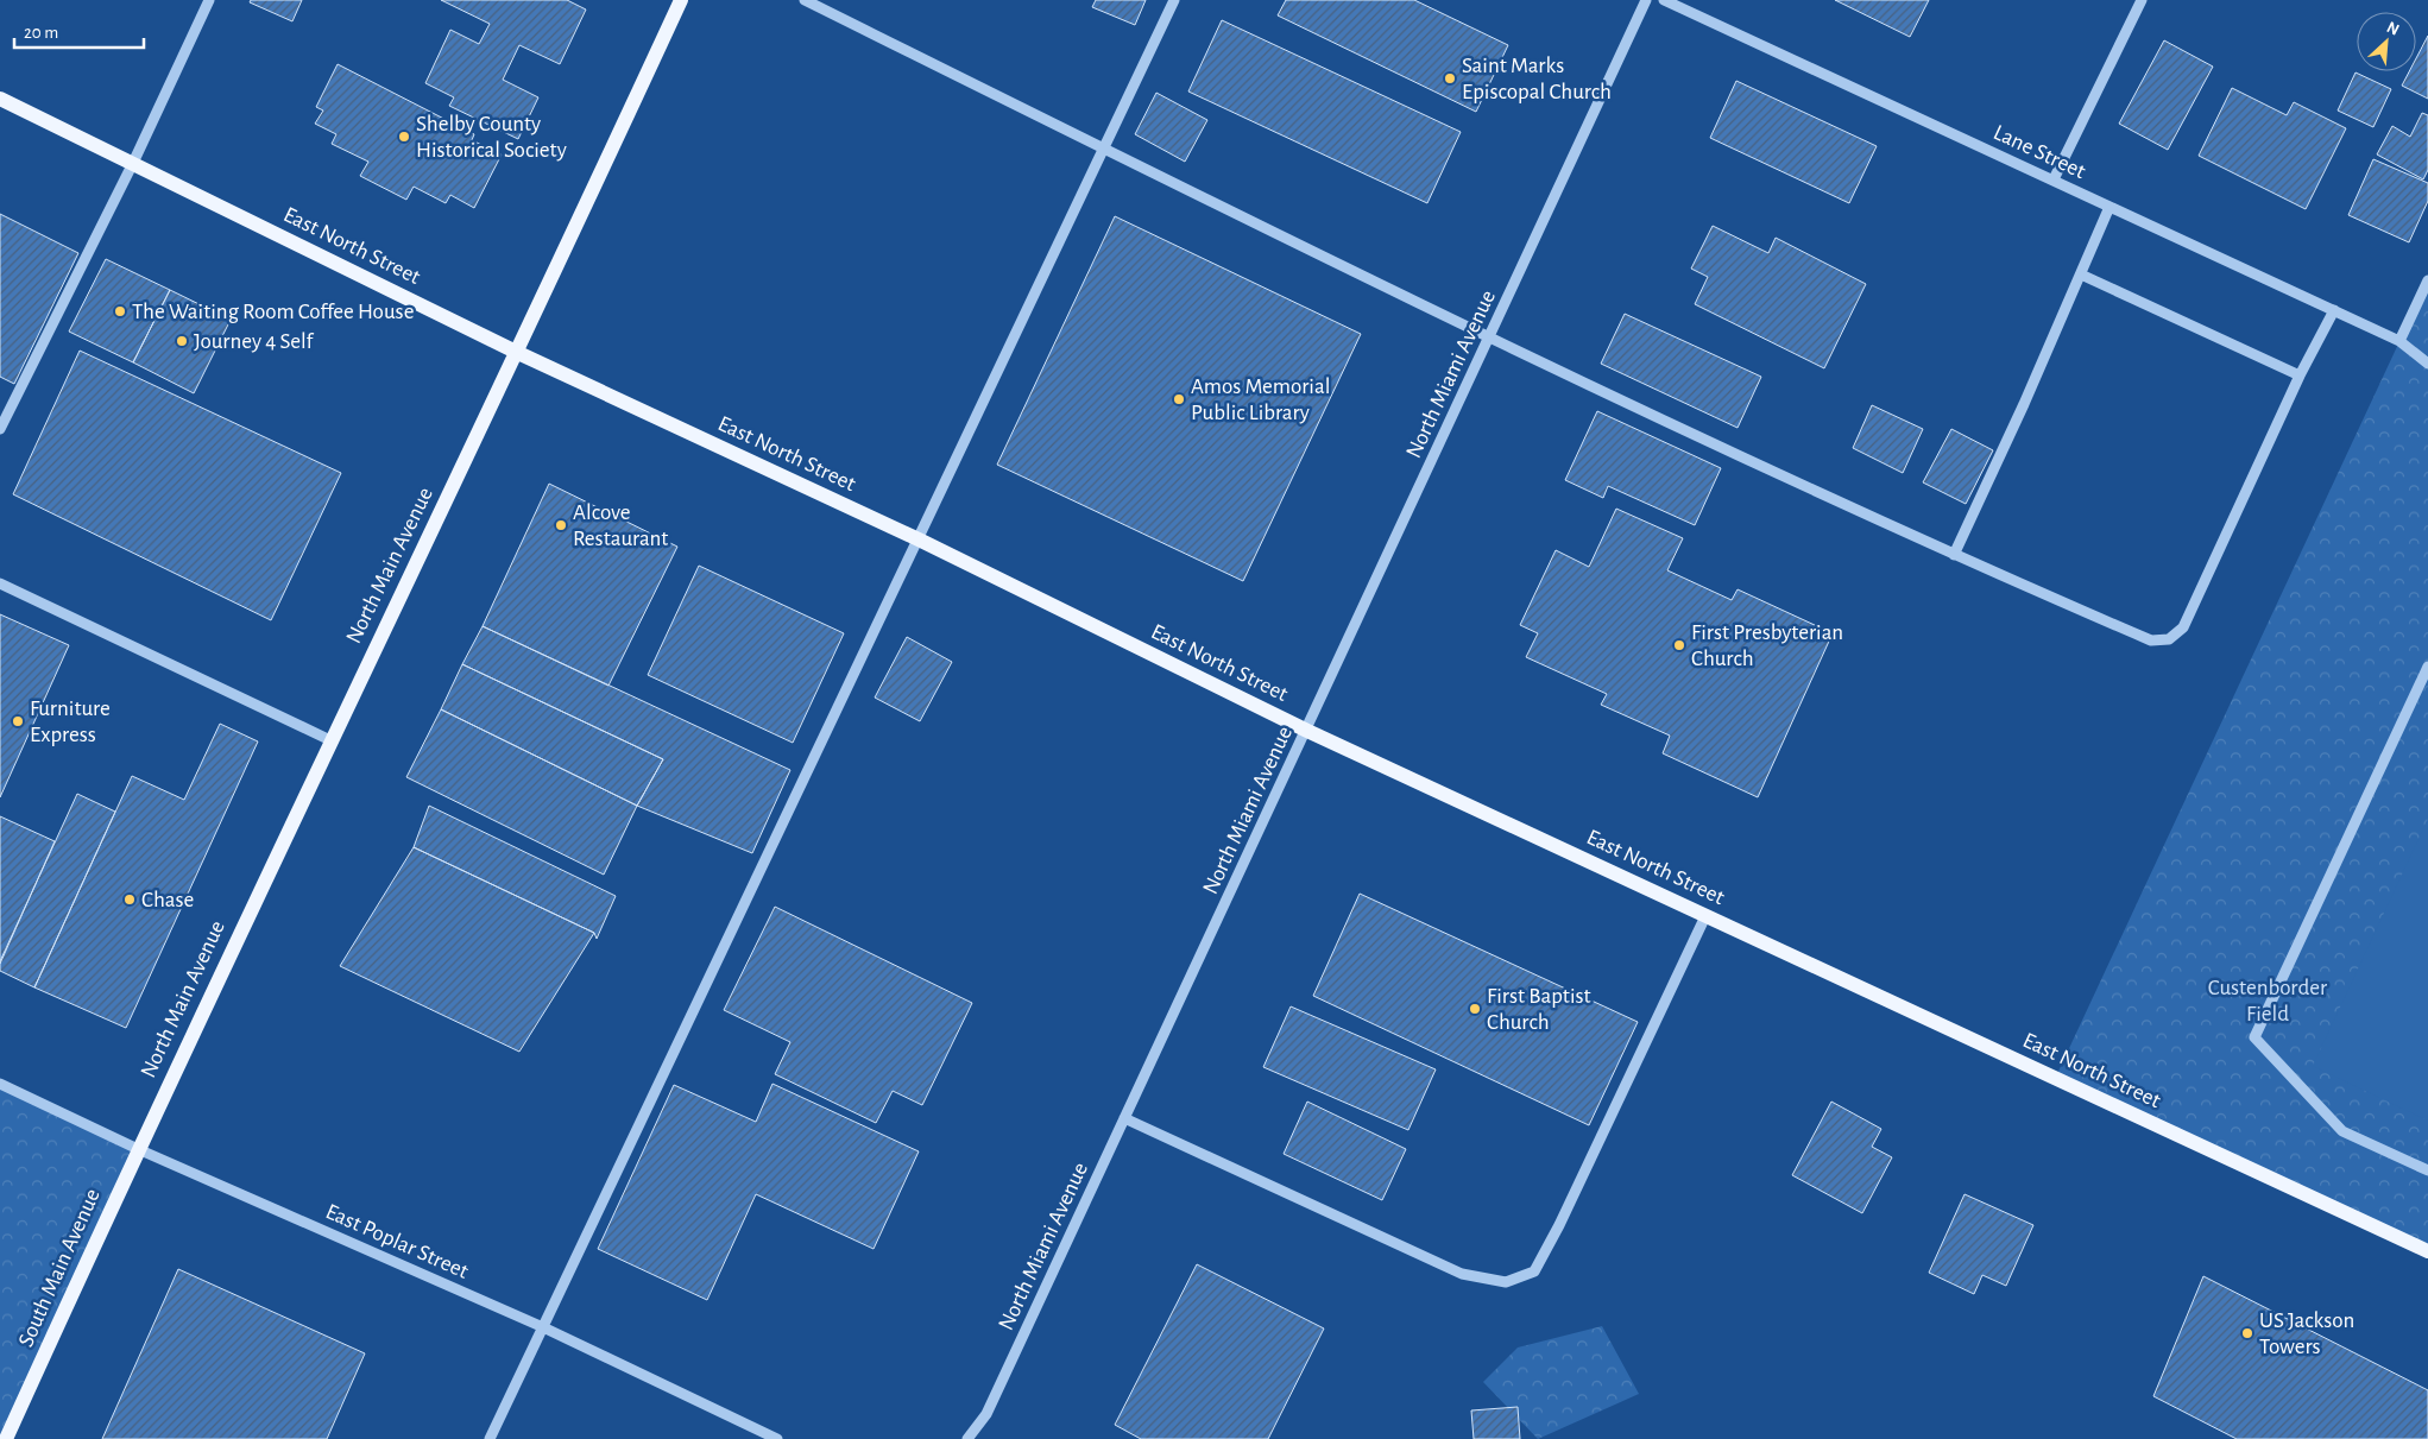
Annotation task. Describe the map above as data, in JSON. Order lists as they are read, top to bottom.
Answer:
{
  "streets": {
    "main road": ["East North Street", "North Main Avenue", "South Main Avenue"],
    "street": ["Lane Street", "North Miami Avenue", "East Poplar Street"]
  },
  "crossings": [
    ["East North Street", "North Miami Avenue"],
    ["East North Street", "North Main Avenue"],
    ["North Main Avenue", "East Poplar Street"],
    ["North Main Avenue", "South Main Avenue"],
    ["East Poplar Street", "South Main Avenue"]
  ],
  "parks": ["Custenborder Field"],
  "places": [
    "Saint Marks Episcopal Church",
    "Shelby County Historical Society",
    "The Waiting Room Coffee House",
    "Journey 4 Self",
    "Amos Memorial Public Library",
    "Alcove Restaurant",
    "First Presbyterian Church",
    "Furniture Express",
    "Chase",
    "First Baptist Church",
    "US Jackson Towers"
  ],
  "scale_bar": "20 m",
  "north": "top right"
}
